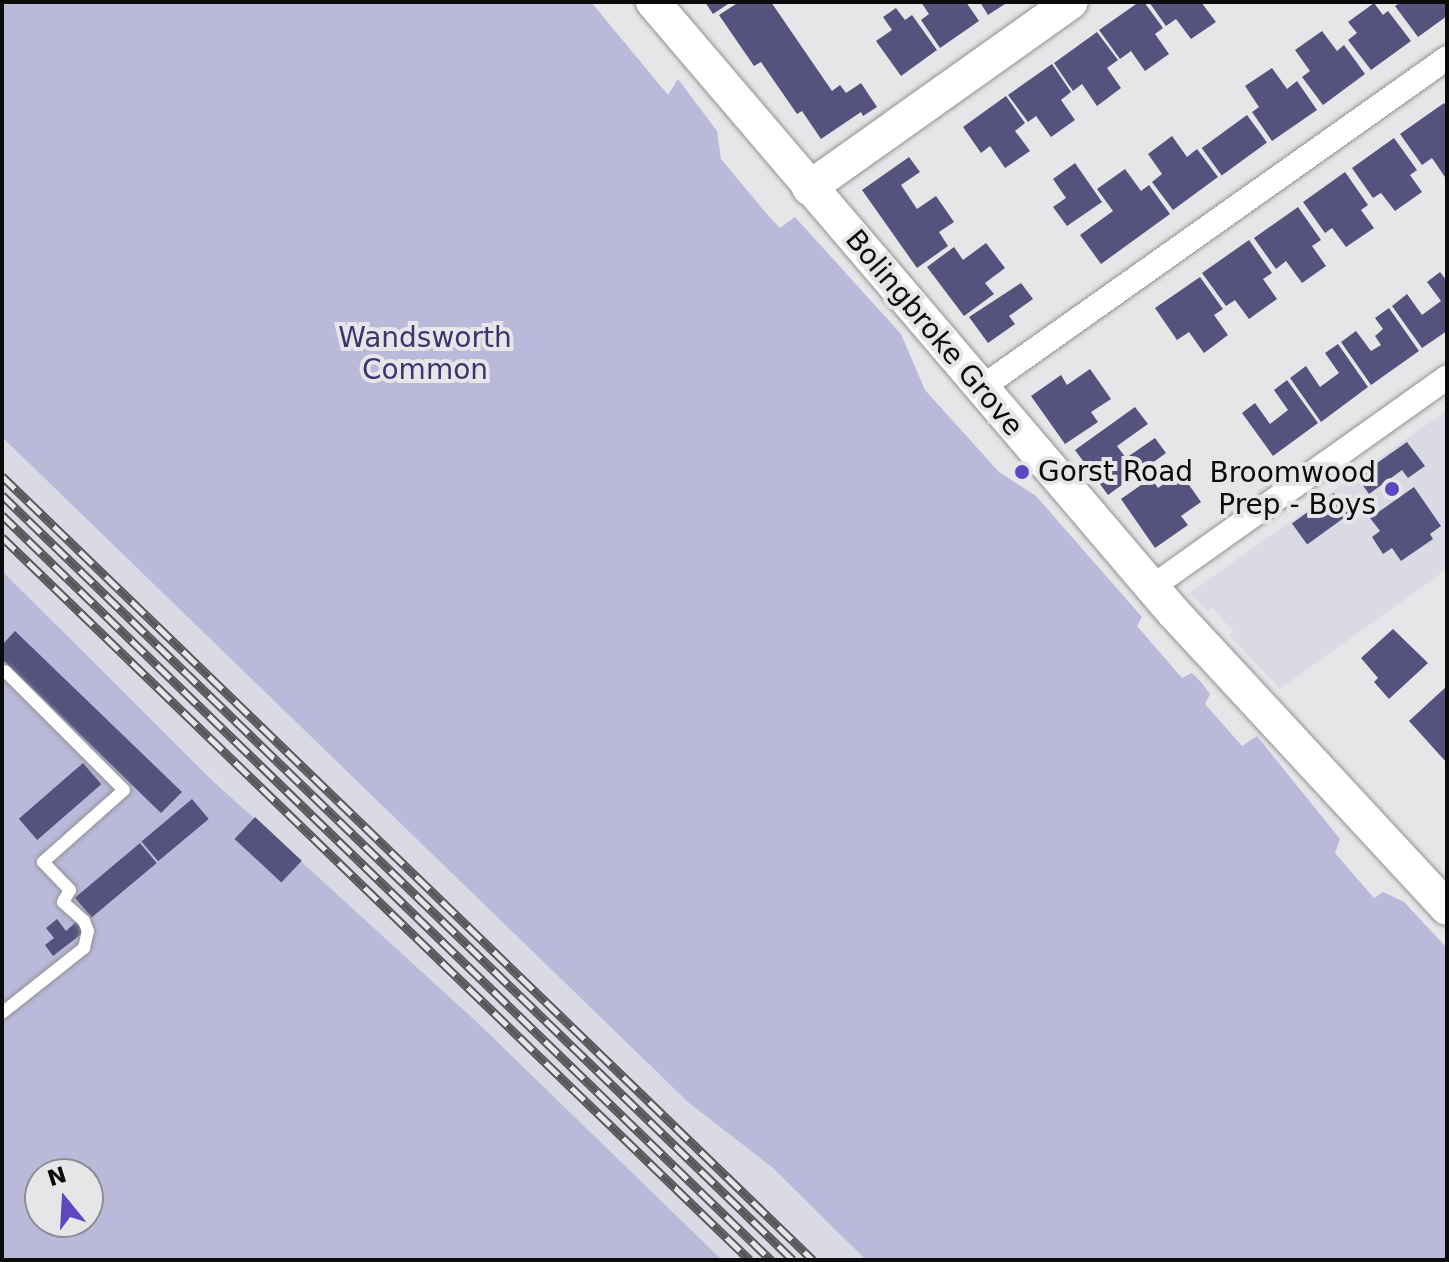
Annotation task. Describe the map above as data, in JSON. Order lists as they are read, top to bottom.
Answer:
{
  "streets": {
    "main road": ["Bolingbroke Grove"]
  },
  "parks": ["Wandsworth Common"],
  "places": ["Gorst Road", "Broomwood Prep - Boys"],
  "north": "top"
}
